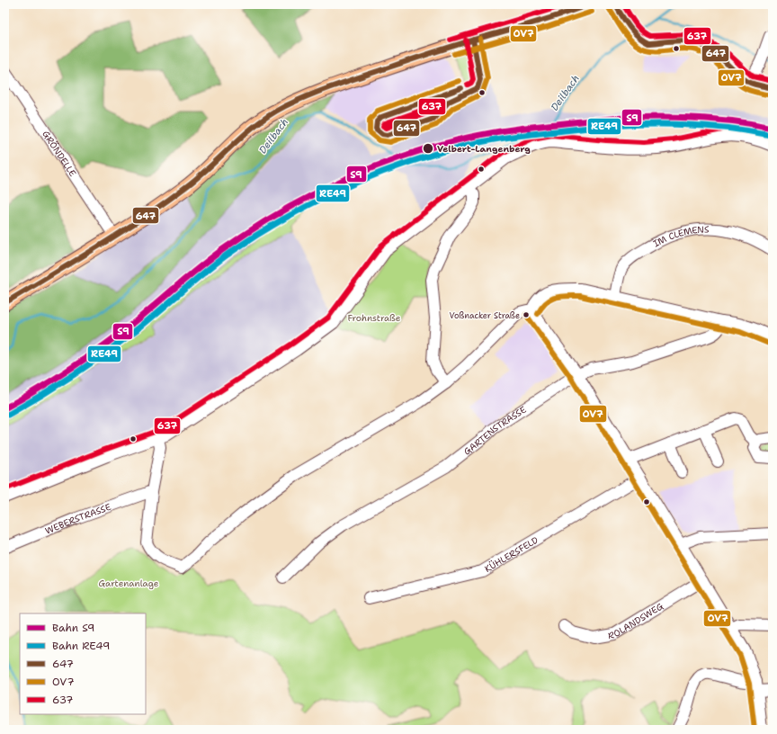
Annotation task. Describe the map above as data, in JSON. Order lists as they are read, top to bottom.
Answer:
{
  "streets": {
    "street": [
      "GRÖNDELLE",
      "IM CLEMENS",
      "GARTENSTRASSE",
      "WEBERSTRASSE",
      "KÜHLERSFELD",
      "ROLANDSWEG"
    ]
  },
  "water": ["Deilbach"],
  "parks": ["Frohnstraße", "Gartenanlage"],
  "places": ["Velbert-Langenberg", "Voßnacker Straße"],
  "lines": [
    "transit line 647",
    "transit line 637",
    "transit line OV7",
    "rail line S9",
    "rail line RE49"
  ],
  "legend": [
    "Bahn S9",
    "Bahn RE49",
    "647",
    "OV7",
    "637"
  ]
}
